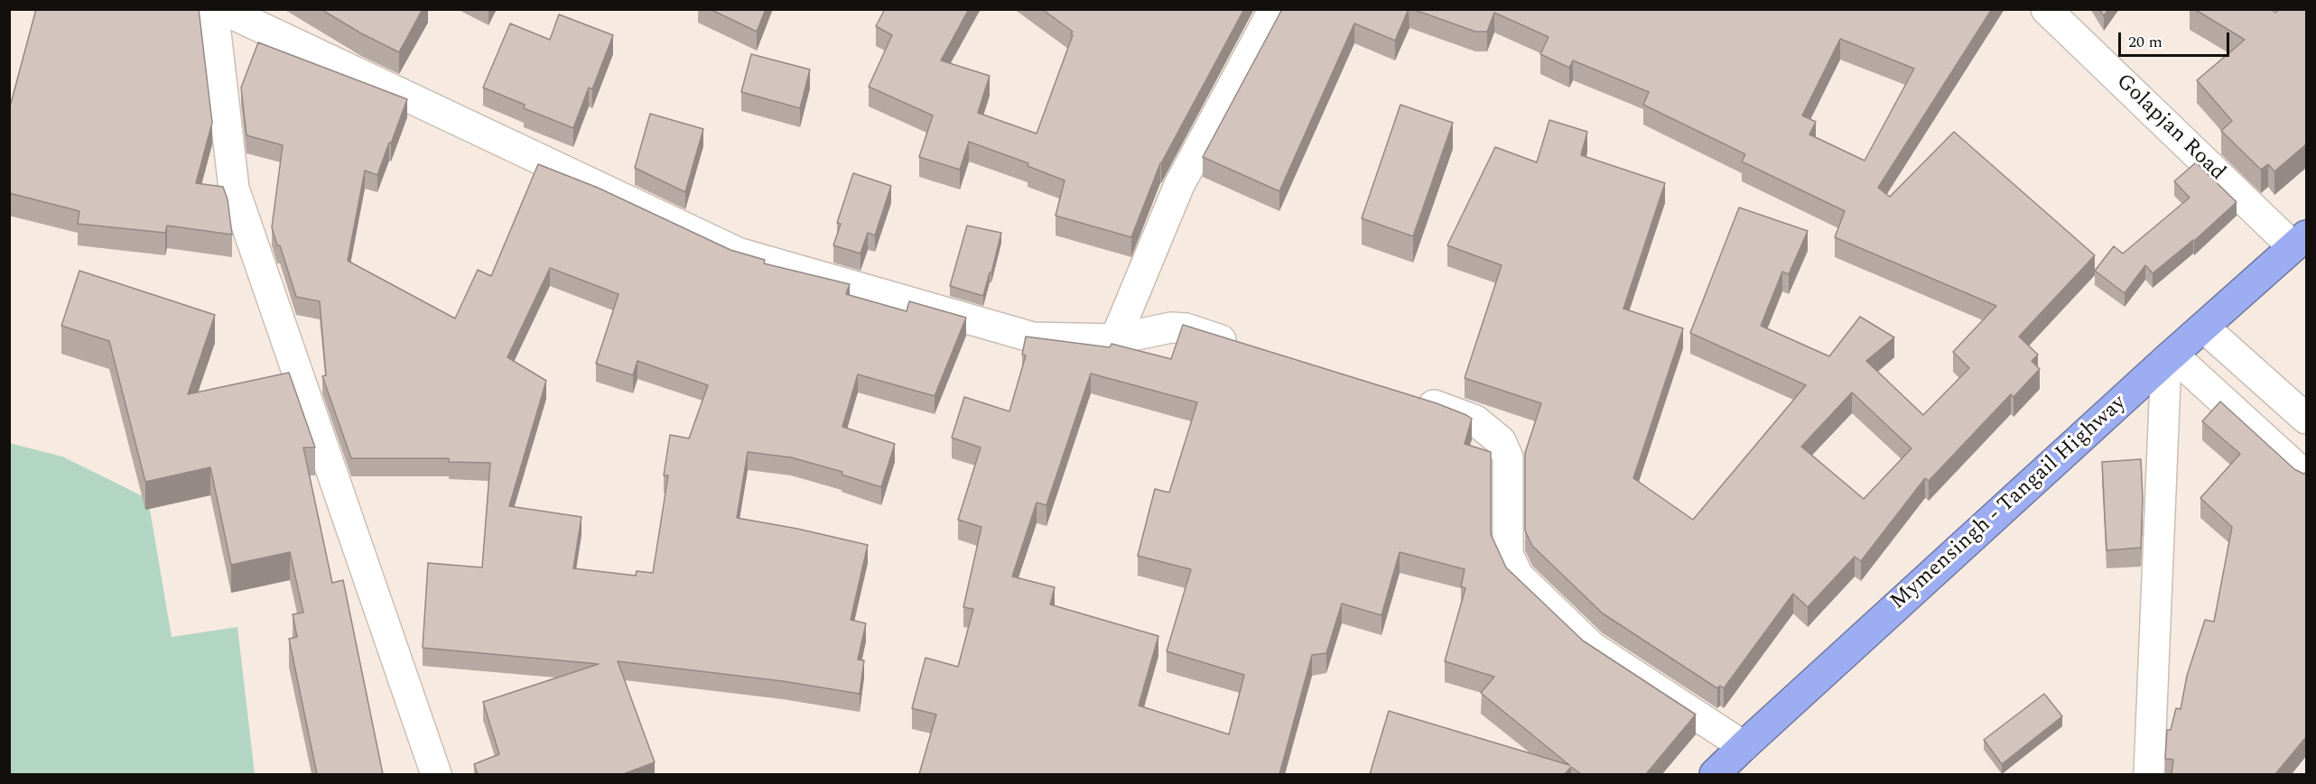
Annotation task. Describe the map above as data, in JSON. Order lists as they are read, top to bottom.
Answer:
{
  "streets": {
    "highway": ["Mymensingh - Tangail Highway"],
    "street": ["Golapjan Road"]
  },
  "crossings": [
    ["Golapjan Road", "Mymensingh - Tangail Highway"]
  ],
  "scale_bar": "20 m"
}
